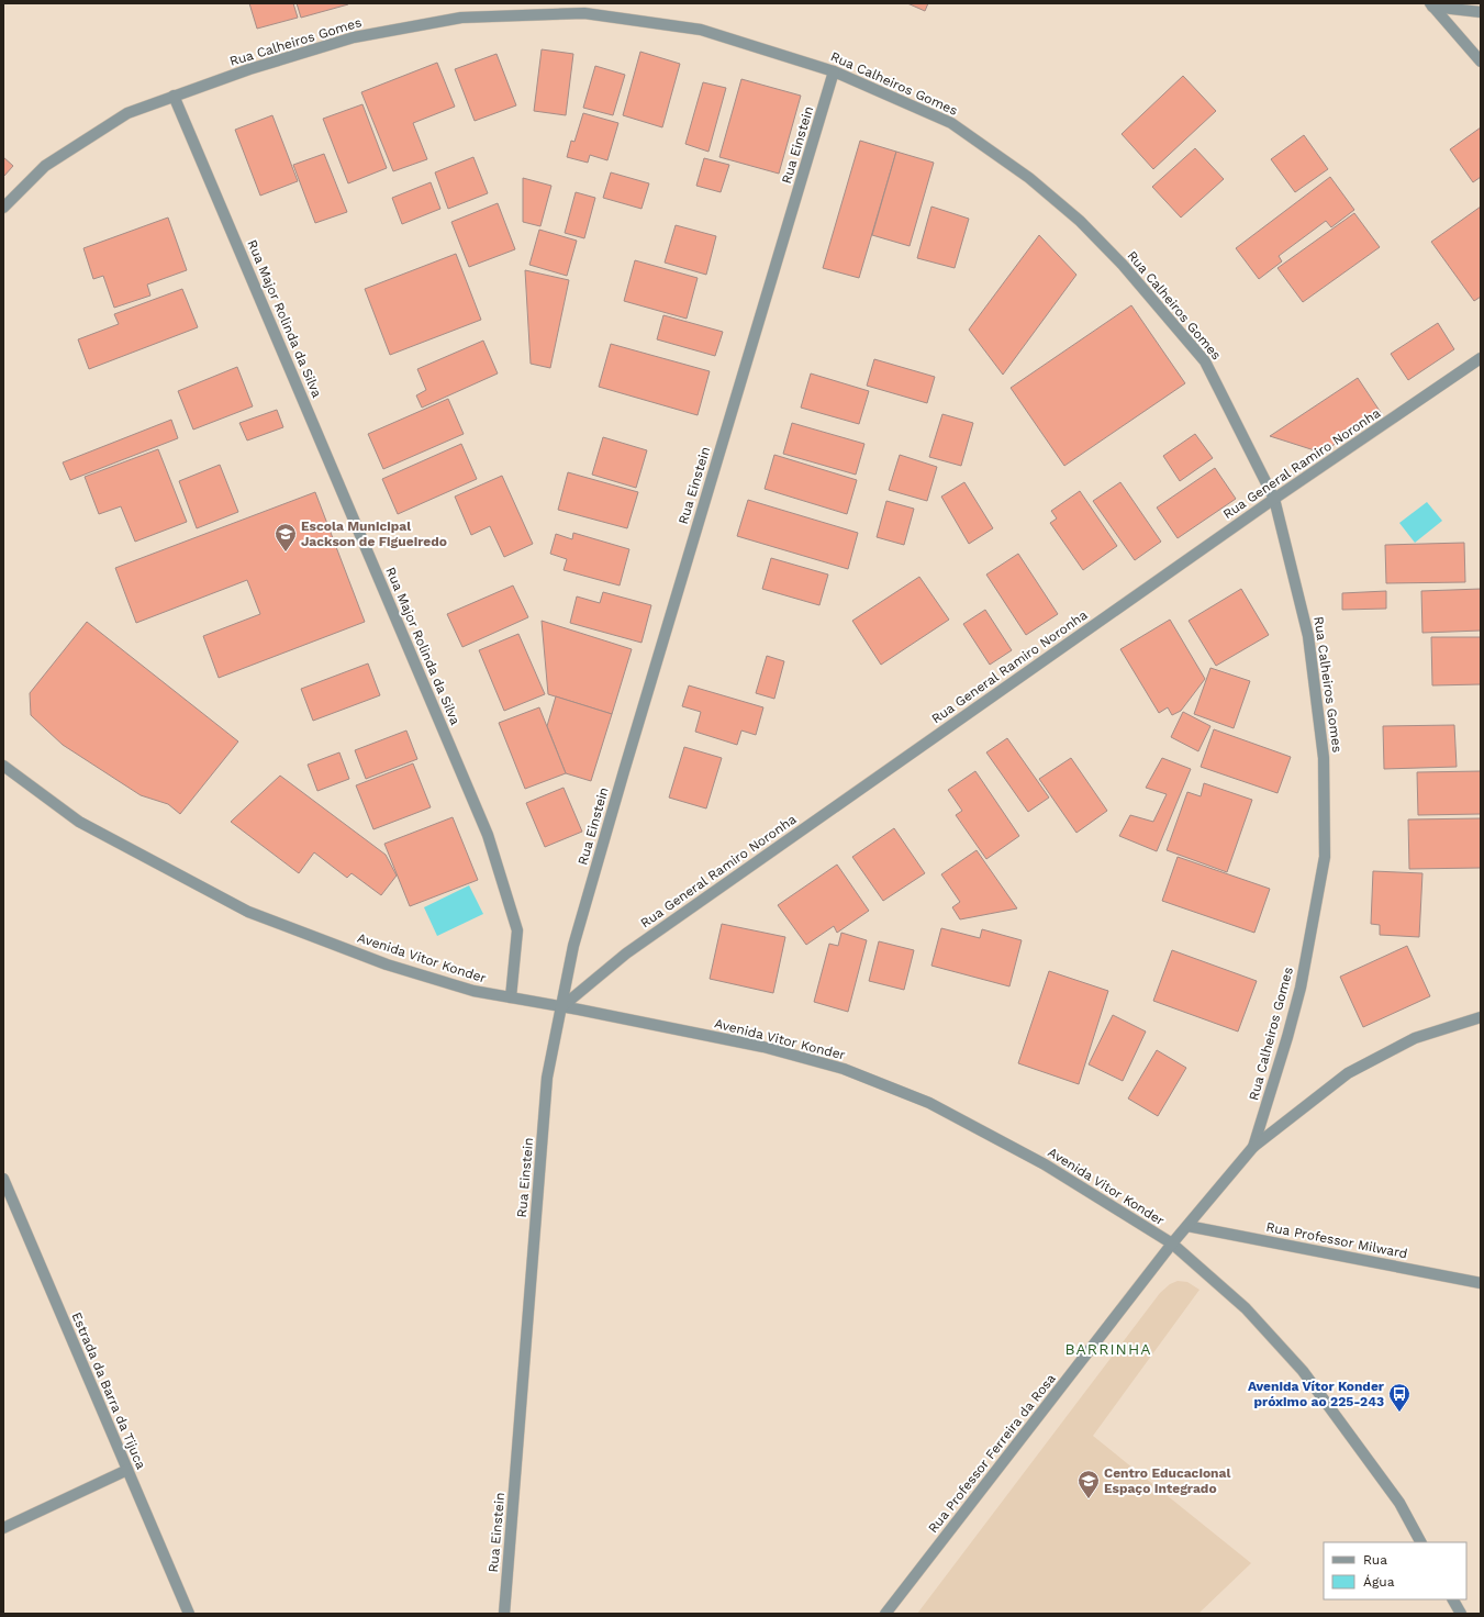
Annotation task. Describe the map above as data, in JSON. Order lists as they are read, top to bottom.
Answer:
{
  "streets": {
    "street": [
      "Rua Calheiros Gomes",
      "Rua Einstein",
      "Rua Major Rolinda da Silva",
      "Rua General Ramiro Noronha",
      "Avenida Vitor Konder",
      "Rua Professor Milward",
      "Estrada da Barra da Tijuca",
      "Rua Professor Ferreira da Rosa"
    ]
  },
  "crossings": [
    ["Rua Calheiros Gomes", "Rua Einstein"],
    ["Rua Calheiros Gomes", "Rua Major Rolinda da Silva"],
    ["Rua Calheiros Gomes", "Rua General Ramiro Noronha"],
    ["Rua Calheiros Gomes", "Rua Professor Ferreira da Rosa"],
    ["Rua Einstein", "Rua General Ramiro Noronha"],
    ["Rua Einstein", "Avenida Vitor Konder"],
    ["Rua Major Rolinda da Silva", "Avenida Vitor Konder"],
    ["Rua General Ramiro Noronha", "Avenida Vitor Konder"],
    ["Avenida Vitor Konder", "Rua Professor Ferreira da Rosa"],
    ["Rua Professor Milward", "Rua Professor Ferreira da Rosa"]
  ],
  "districts": ["BARRINHA"],
  "places": {
    "school or university": ["Escola Municipal Jackson de Figueiredo", "Centro Educacional Espaço Integrado"],
    "bus stop": ["Avenida Vítor Konder próximo ao 225-243"]
  },
  "legend": ["Rua", "Água"]
}
